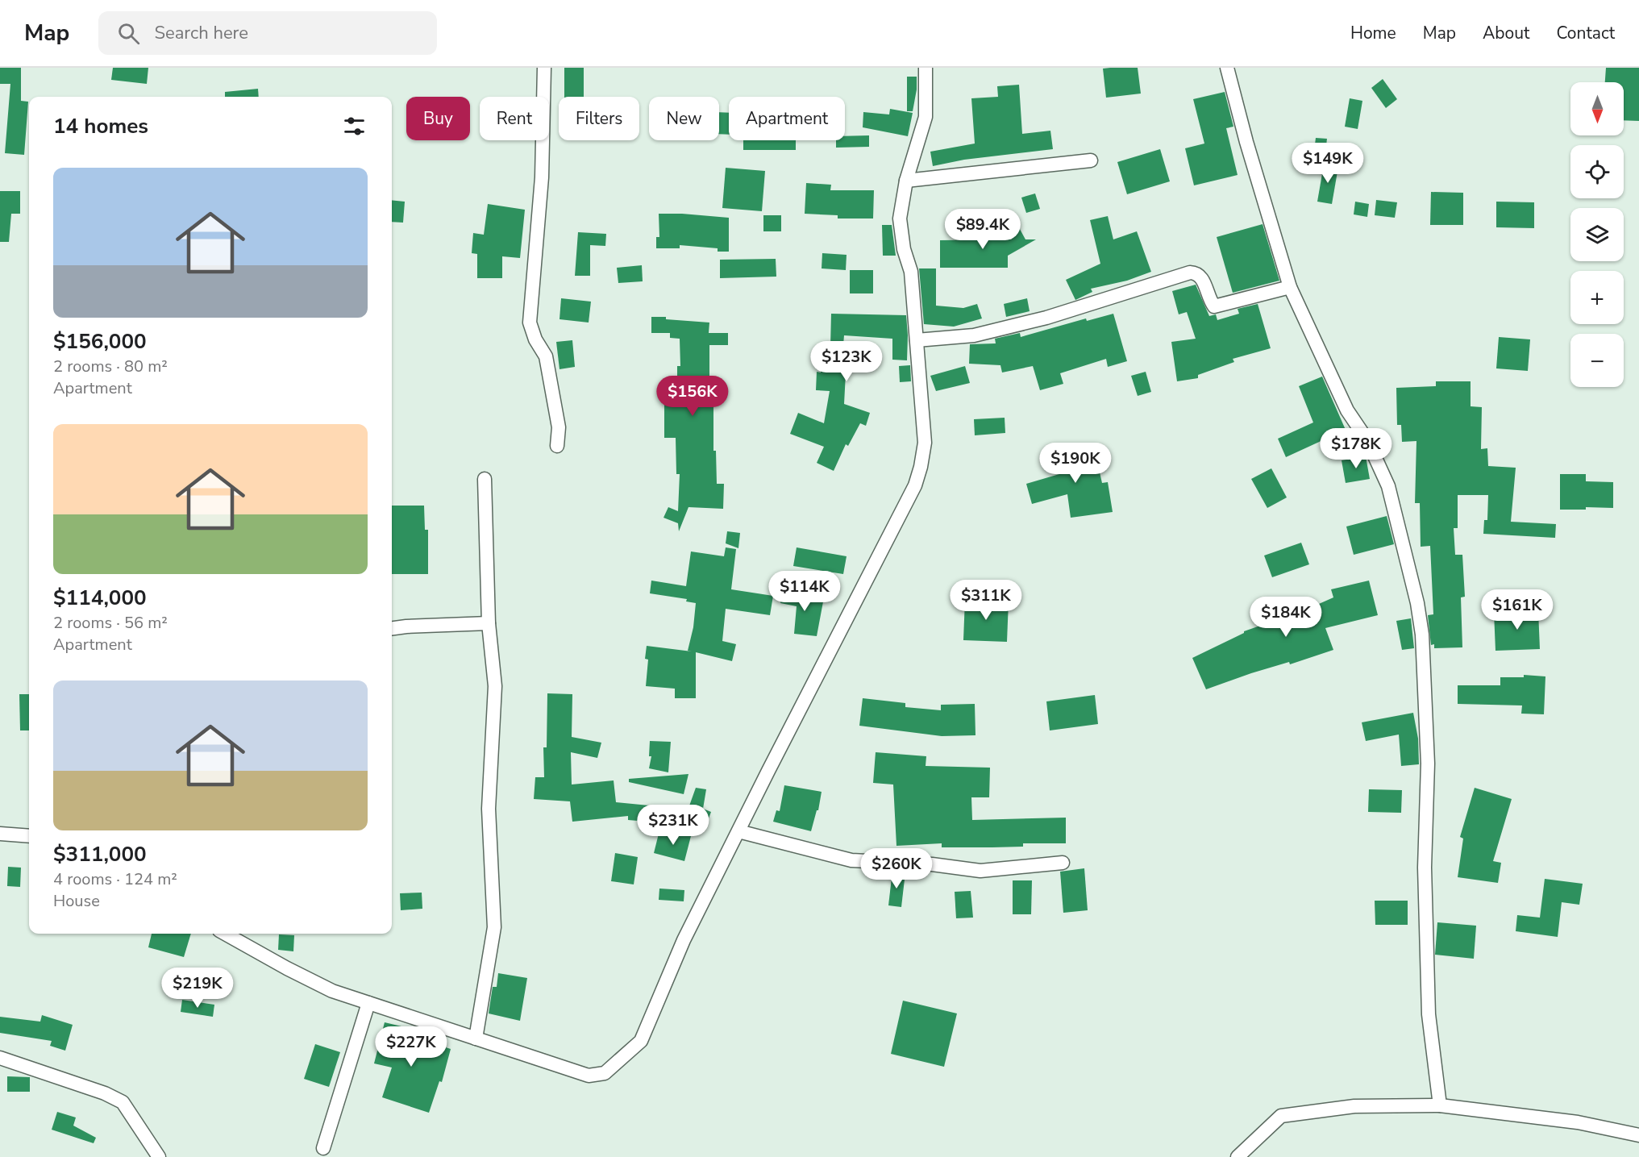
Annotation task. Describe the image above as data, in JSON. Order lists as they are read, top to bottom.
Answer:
{
  "north": "bottom",
  "page": {
    "header": "Map",
    "search": "Search here",
    "nav": [
      "Home",
      "Map",
      "About",
      "Contact"
    ],
    "map_buttons": ["+", "−"],
    "chip": [
      "Buy",
      "Rent",
      "Filters",
      "New",
      "Apartment"
    ],
    "heading": "14 homes",
    "price": [
      "$149K",
      "$89.4K",
      "$123K",
      "$156K",
      "$178K",
      "$190K",
      "$114K",
      "$311K",
      "$161K",
      "$184K",
      "$231K",
      "$260K",
      "$219K",
      "$227K"
    ],
    "list": [
      {
        "name": "$156,000",
        "note": "2 rooms · 80 m² · Apartment"
      },
      {
        "name": "$114,000",
        "note": "2 rooms · 56 m² · Apartment"
      },
      {
        "name": "$311,000",
        "note": "4 rooms · 124 m² · House"
      }
    ]
  }
}
